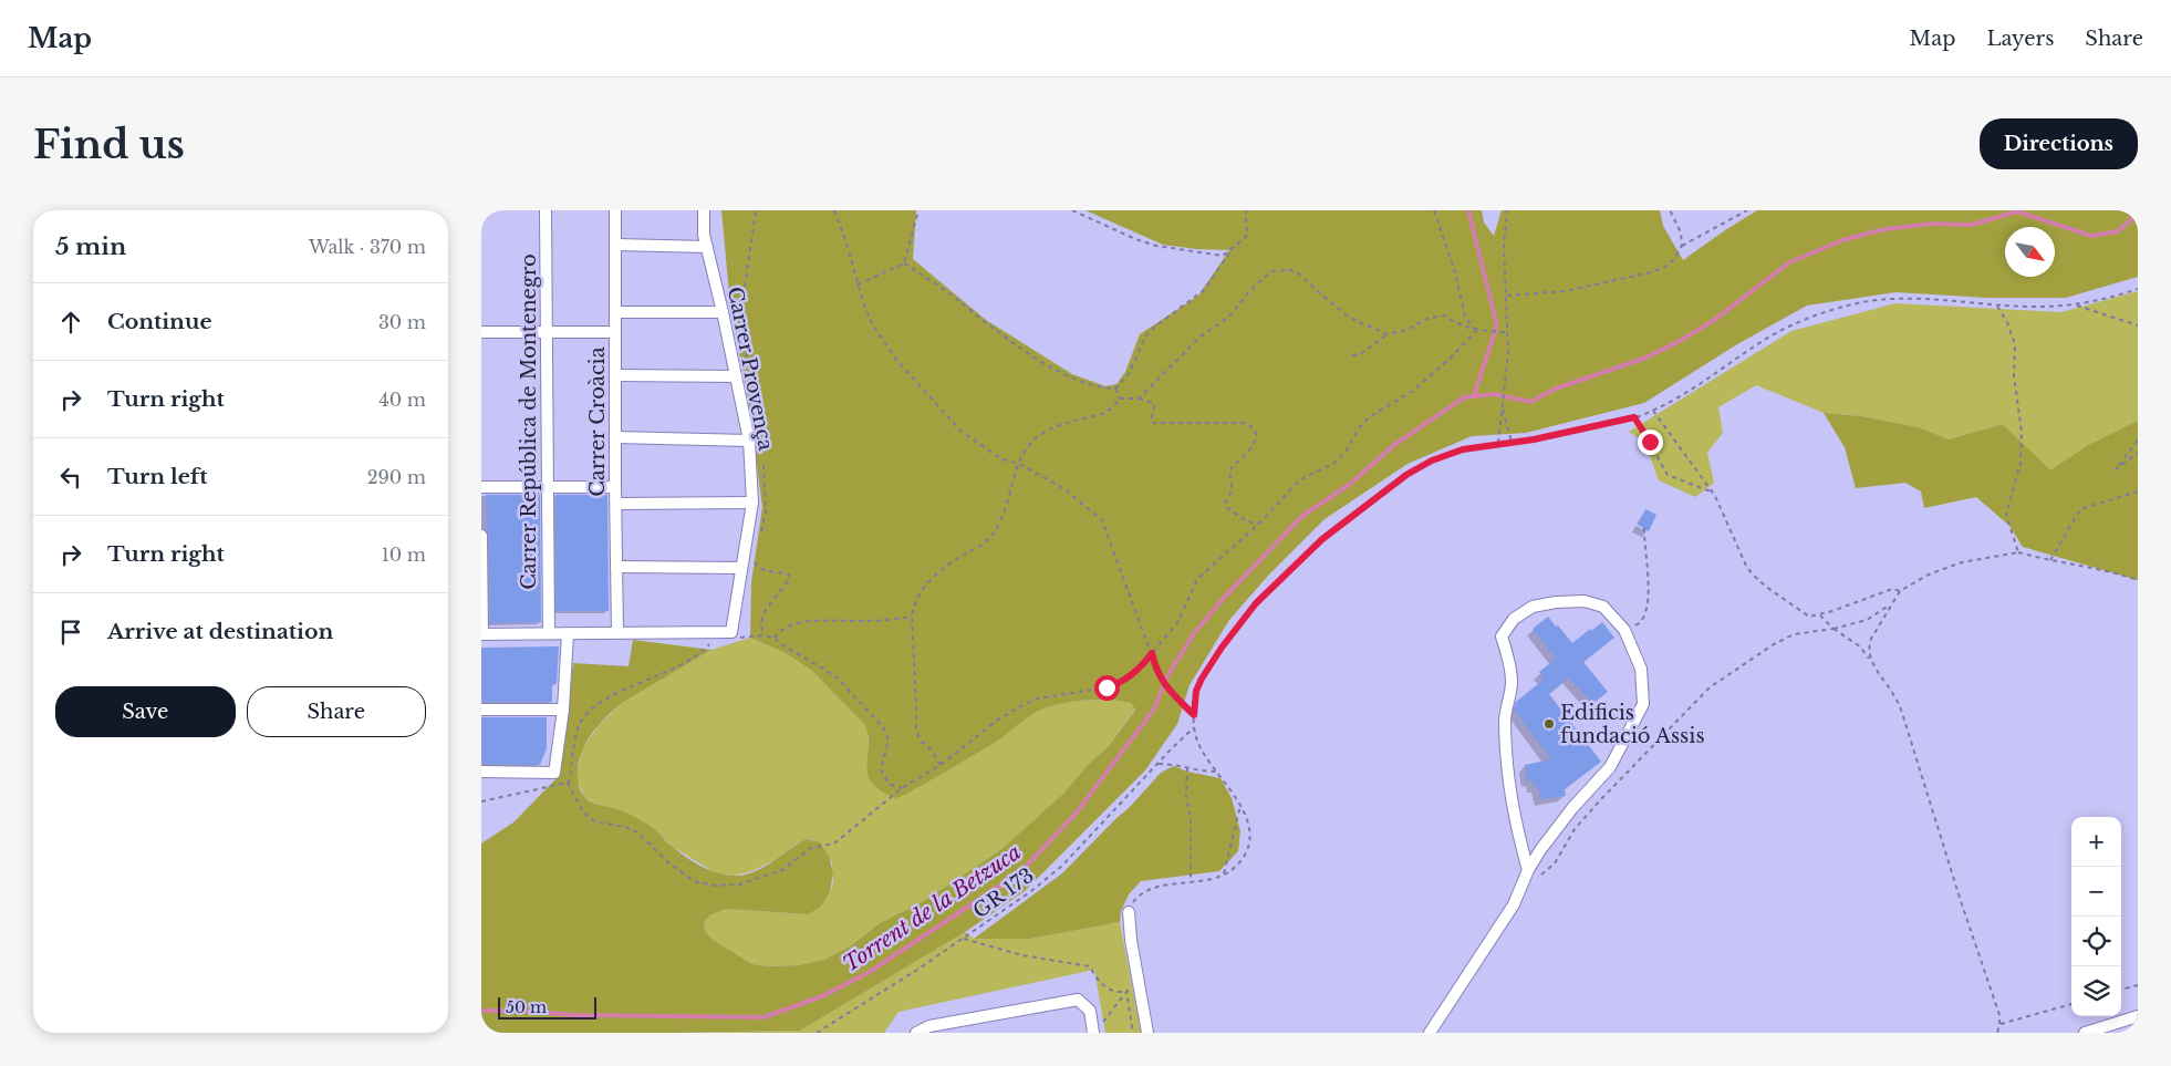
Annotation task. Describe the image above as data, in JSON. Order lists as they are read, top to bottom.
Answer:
{
  "streets": {
    "street": ["Carrer Provença", "Carrer República de Montenegro", "Carrer Croàcia"],
    "path": ["GR 173"]
  },
  "water": ["Torrent de la Betzuca"],
  "places": ["Edificis fundació Assis"],
  "scale_bar": "50 m",
  "north": "bottom right",
  "page": {
    "header": "Map",
    "nav": ["Map", "Layers", "Share"],
    "buttons": [
      "Directions",
      ["Save", "Share"]
    ],
    "title": "Find us",
    "heading": ["5 min", "Walk · 370 m"],
    "list": [
      ["Continue", "30 m"],
      ["Turn right", "40 m"],
      ["Turn left", "290 m"],
      ["Turn right", "10 m"],
      "Arrive at destination"
    ],
    "map_buttons": ["+", "−"],
    "scale": "50 m"
  }
}
